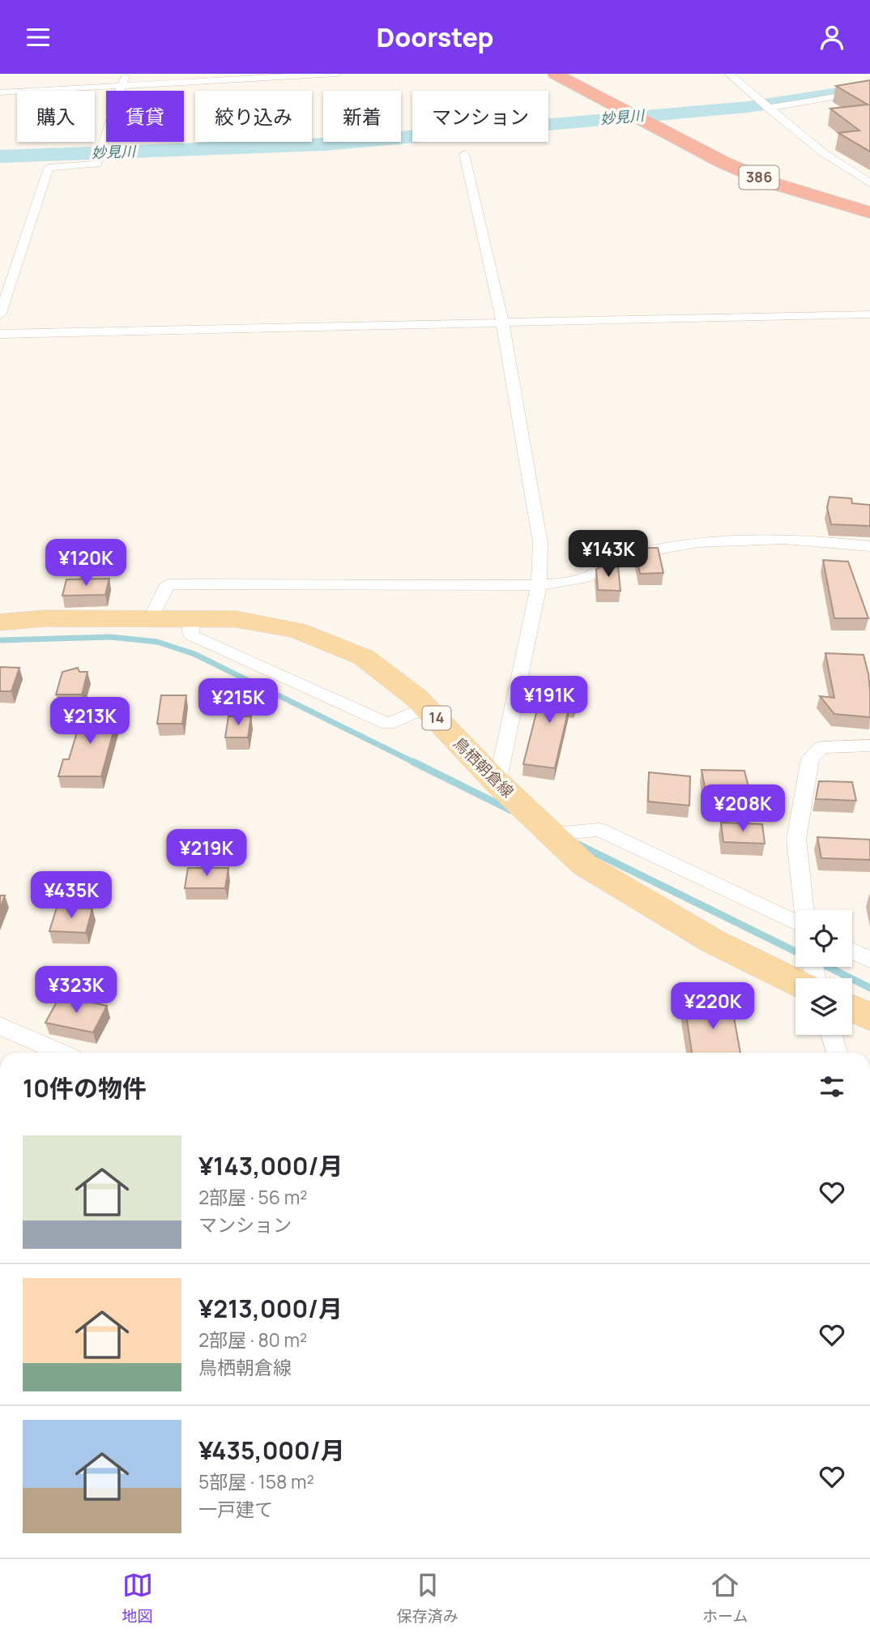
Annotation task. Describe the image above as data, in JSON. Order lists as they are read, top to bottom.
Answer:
{
  "streets": {
    "highway": ["386"],
    "main road": ["14", "鳥栖朝倉線"]
  },
  "water": ["妙見川"],
  "page": {
    "header": "Doorstep",
    "chip": [
      "購入",
      "賃貸",
      "絞り込み",
      "新着",
      "マンション"
    ],
    "price": [
      "¥143K",
      "¥120K",
      "¥191K",
      "¥215K",
      "¥213K",
      "¥208K",
      "¥219K",
      "¥435K",
      "¥323K",
      "¥220K"
    ],
    "heading": "10件の物件",
    "list": [
      {
        "name": "¥143,000/月",
        "note": "2部屋 · 56 m² · マンション"
      },
      {
        "name": "¥213,000/月",
        "note": "2部屋 · 80 m² · 鳥栖朝倉線"
      },
      {
        "name": "¥435,000/月",
        "note": "5部屋 · 158 m² · 一戸建て"
      }
    ],
    "tabs": ["地図", "保存済み", "ホーム"]
  }
}
